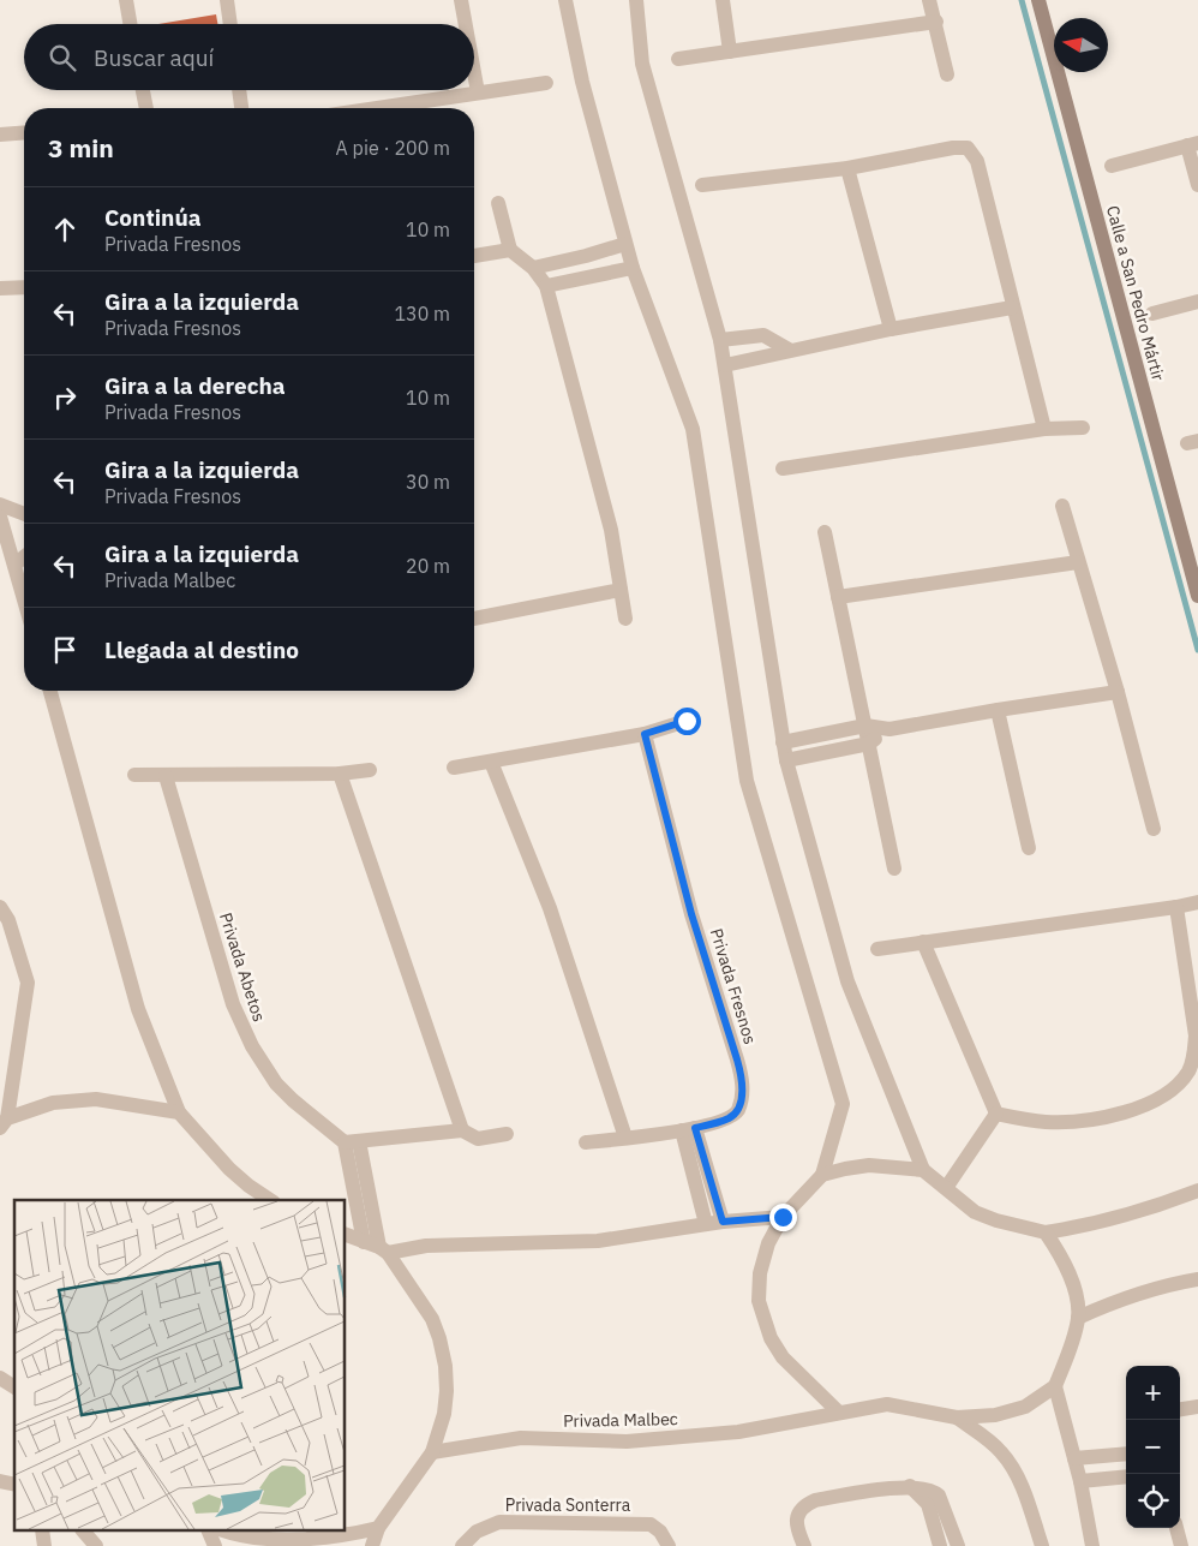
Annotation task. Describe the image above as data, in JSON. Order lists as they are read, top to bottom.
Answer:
{
  "streets": {
    "main road": ["Calle a San Pedro Mártir"],
    "street": [
      "Privada Abetos",
      "Privada Fresnos",
      "Privada Malbec",
      "Privada Sonterra"
    ]
  },
  "north": "left",
  "page": {
    "search": "Buscar aquí",
    "heading": ["3 min", "A pie · 200 m"],
    "list": [
      ["Continúa", "Privada Fresnos", "10 m"],
      ["Gira a la izquierda", "Privada Fresnos", "130 m"],
      ["Gira a la derecha", "Privada Fresnos", "10 m"],
      ["Gira a la izquierda", "Privada Fresnos", "30 m"],
      ["Gira a la izquierda", "Privada Malbec", "20 m"],
      "Llegada al destino"
    ],
    "map_buttons": ["+", "−"]
  }
}
